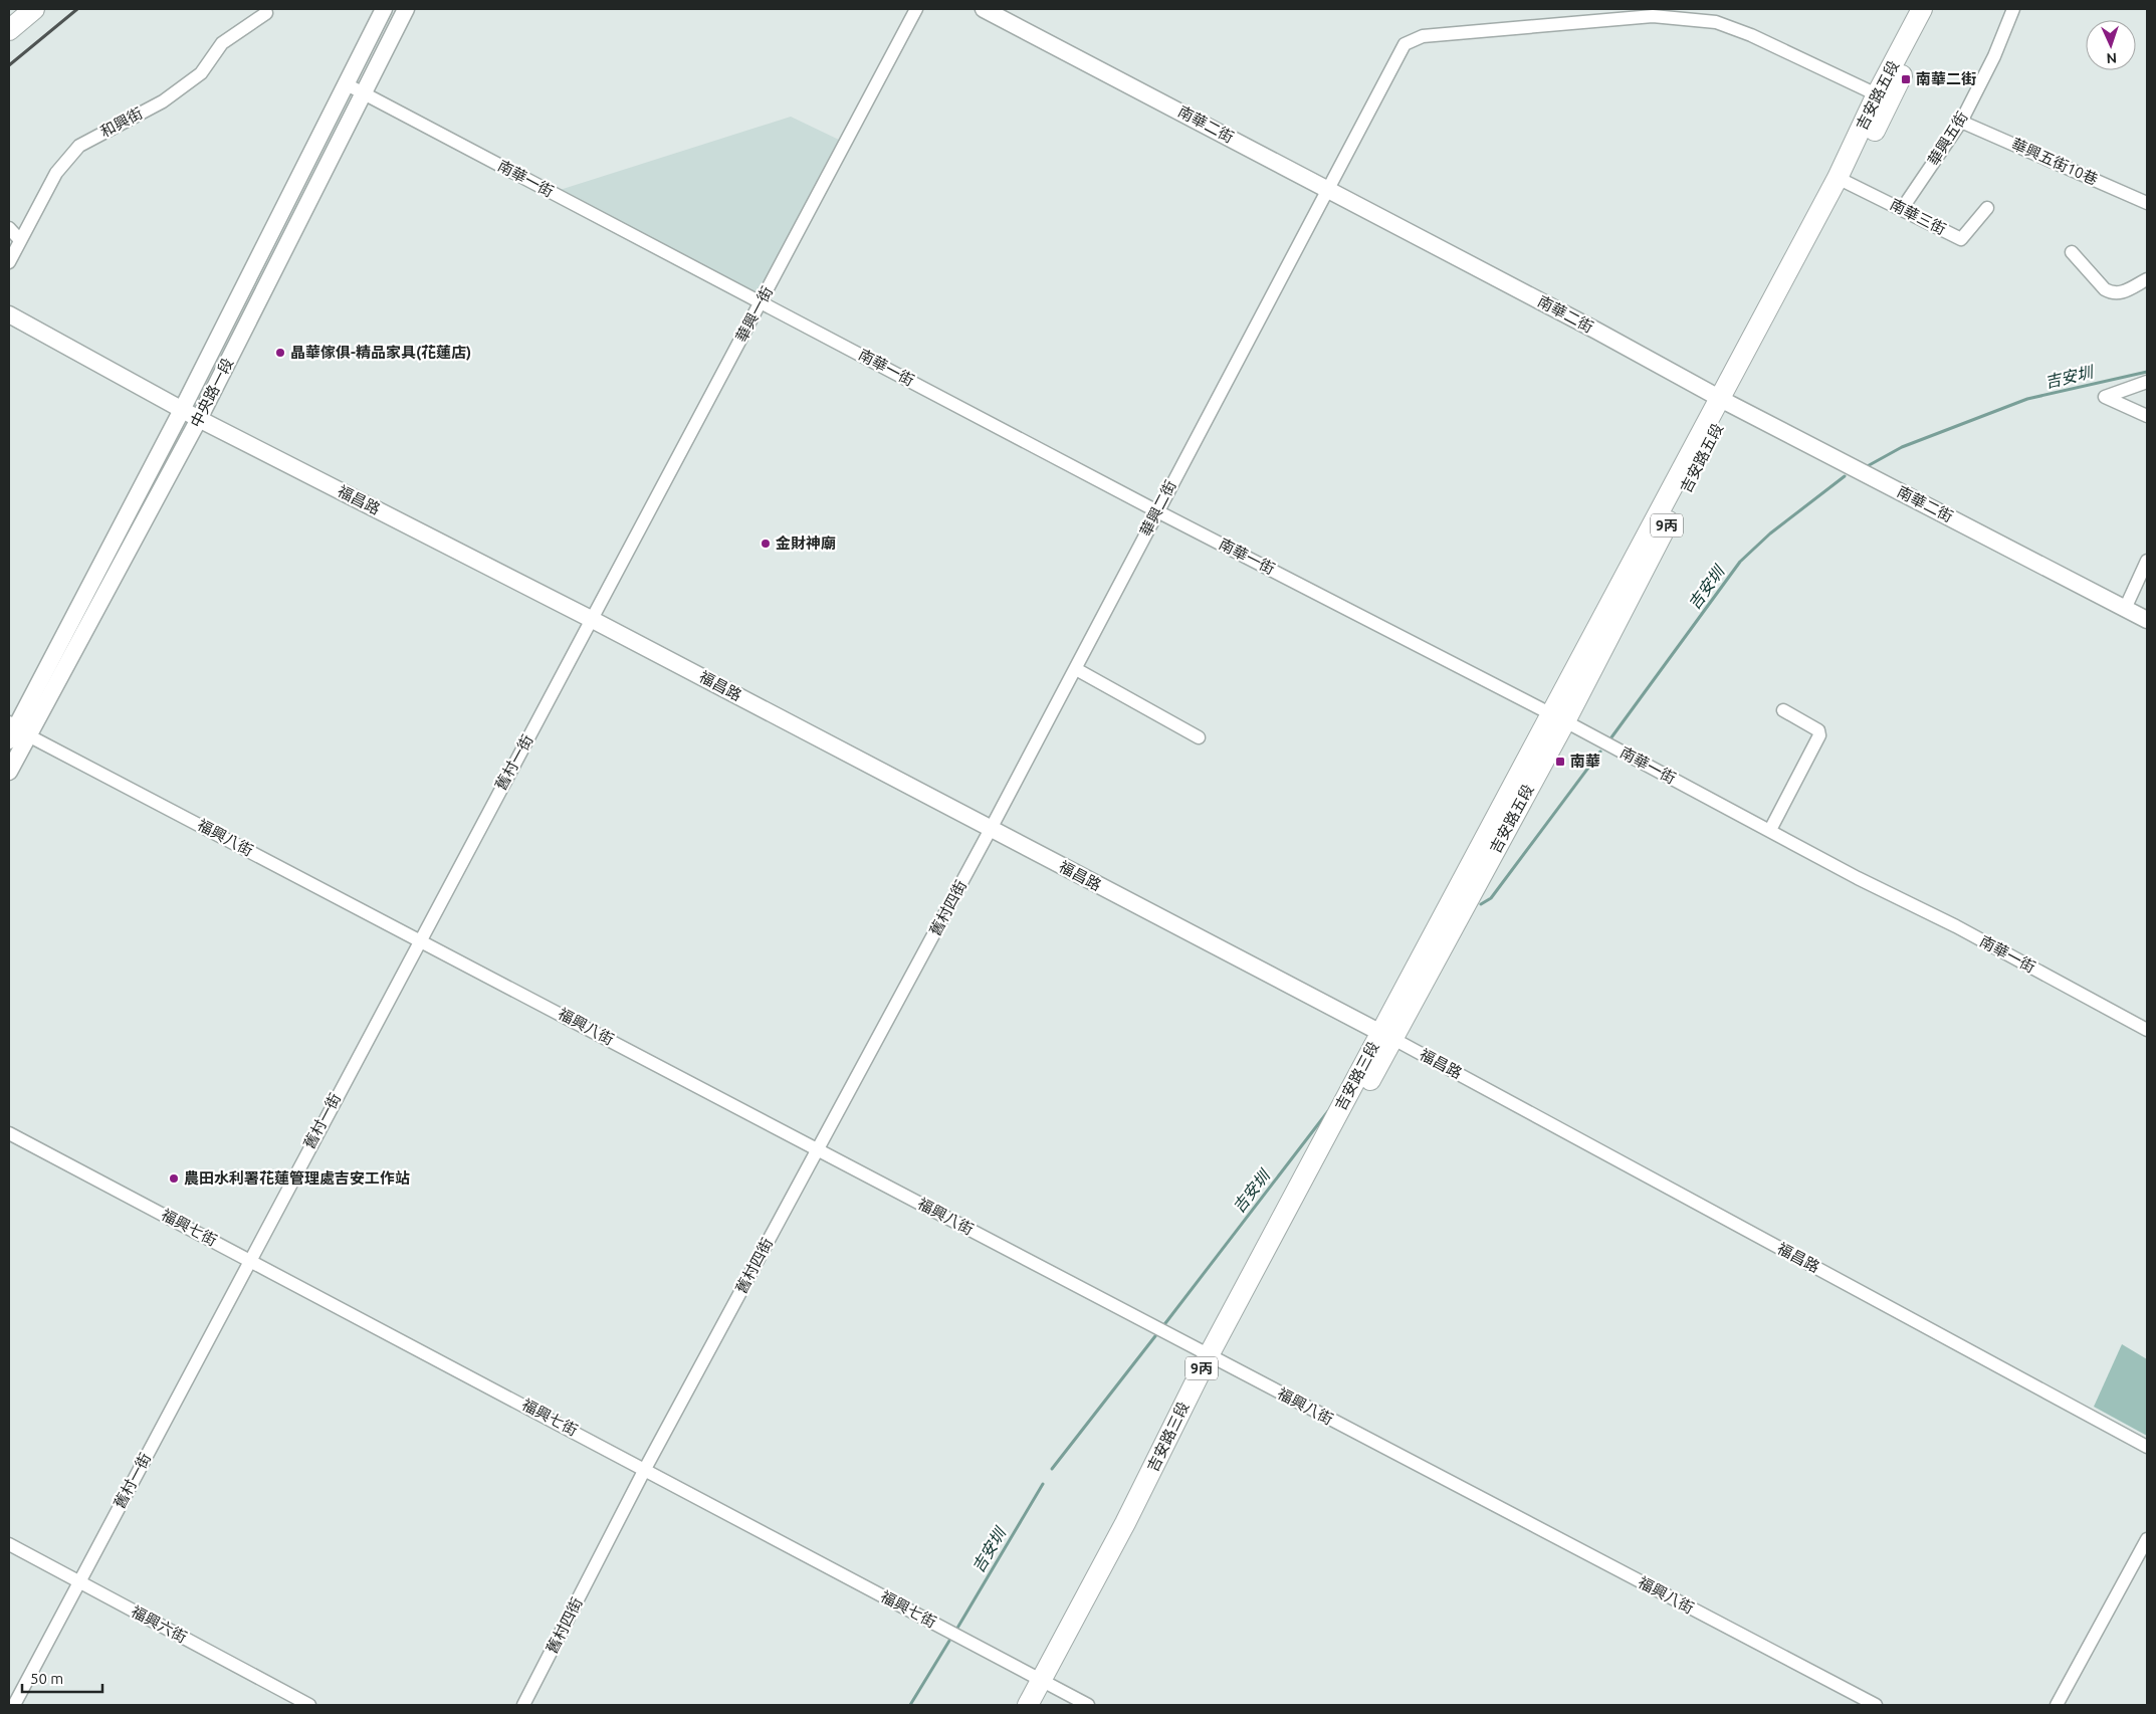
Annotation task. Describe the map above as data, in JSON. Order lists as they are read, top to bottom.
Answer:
{
  "streets": {
    "main road": ["吉安路五段", "9丙", "吉安路三段"],
    "street": [
      "和興街",
      "南華二街",
      "華興五街",
      "華興五街10巷",
      "南華一街",
      "南華三街",
      "華興一街",
      "中央路一段",
      "福昌路",
      "華興二街",
      "舊村一街",
      "福興八街",
      "舊村四街",
      "福興七街",
      "福興六街"
    ]
  },
  "crossings": [
    ["吉安路五段", "南華二街"],
    ["吉安路五段", "南華一街"],
    ["吉安路五段", "南華三街"],
    ["吉安路五段", "福昌路"],
    ["吉安路五段", "華興二街"],
    ["吉安路五段", "吉安路三段"],
    ["南華二街", "華興二街"],
    ["華興五街", "華興五街10巷"],
    ["華興五街", "南華三街"],
    ["南華一街", "華興一街"],
    ["南華一街", "中央路一段"],
    ["南華一街", "華興二街"],
    ["華興一街", "福昌路"],
    ["華興一街", "舊村一街"],
    ["中央路一段", "福昌路"],
    ["中央路一段", "福興八街"],
    ["福昌路", "華興二街"],
    ["福昌路", "舊村一街"],
    ["福昌路", "舊村四街"],
    ["福昌路", "吉安路三段"],
    ["華興二街", "舊村四街"],
    ["舊村一街", "福興八街"],
    ["舊村一街", "福興七街"],
    ["舊村一街", "福興六街"],
    ["福興八街", "舊村四街"],
    ["福興八街", "吉安路三段"],
    ["舊村四街", "福興七街"],
    ["吉安路三段", "福興七街"]
  ],
  "water": ["吉安圳"],
  "places": {
    "transit": ["南華二街", "南華"],
    "other": ["晶華傢俱-精品家具(花蓮店)", "金財神廟", "農田水利署花蓮管理處吉安工作站"]
  },
  "scale_bar": "50 m",
  "north": "bottom"
}
